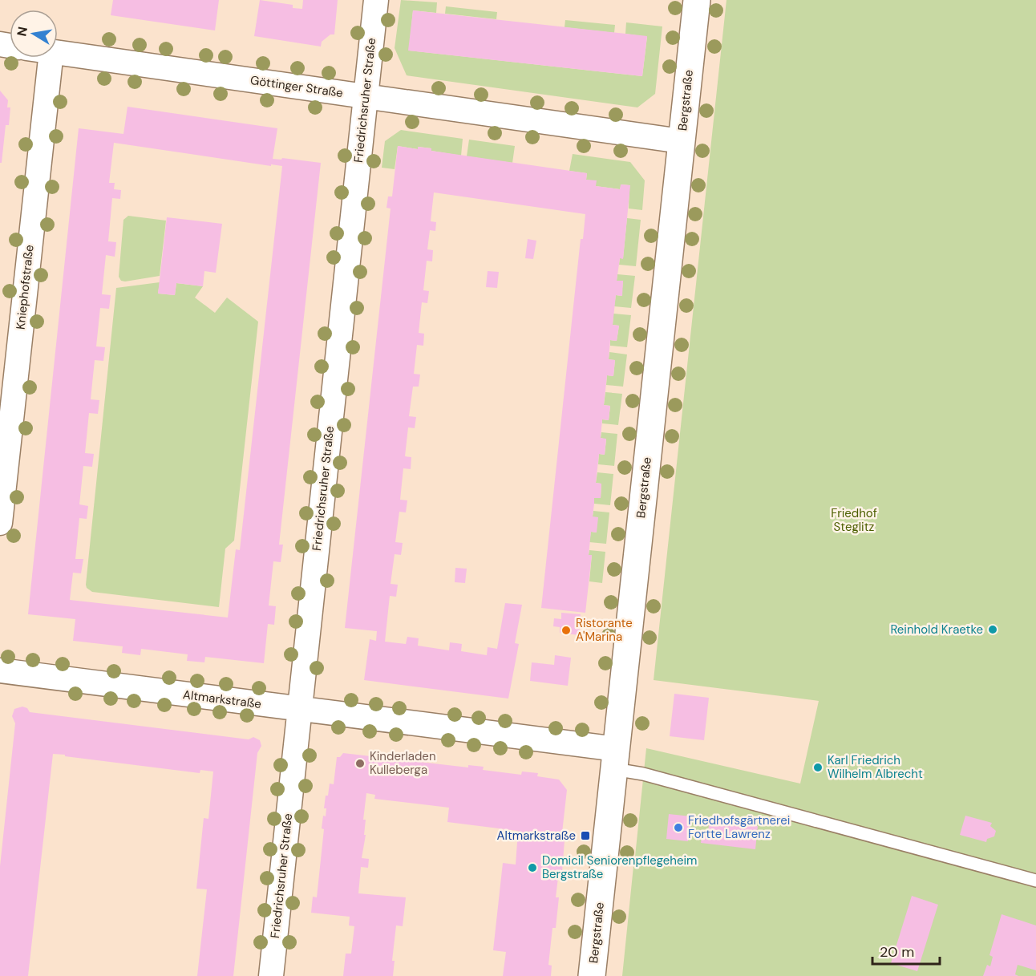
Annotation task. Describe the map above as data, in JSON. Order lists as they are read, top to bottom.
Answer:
{
  "streets": {
    "street": [
      "Göttinger Straße",
      "Friedrichsruher Straße",
      "Bergstraße",
      "Kniephofstraße",
      "Altmarkstraße"
    ]
  },
  "crossings": [
    ["Göttinger Straße", "Friedrichsruher Straße"],
    ["Göttinger Straße", "Bergstraße"],
    ["Friedrichsruher Straße", "Altmarkstraße"],
    ["Bergstraße", "Altmarkstraße"]
  ],
  "parks": ["Friedhof Steglitz"],
  "places": {
    "other": [
      "Reinhold Kraetke",
      "Ristorante A'Marina",
      "Kinderladen Kulleberga",
      "Karl Friedrich Wilhelm Albrecht",
      "Friedhofsgärtnerei Fortte Lawrenz",
      "Domicil Seniorenpflegeheim Bergstraße"
    ],
    "transit": ["Altmarkstraße"]
  },
  "scale_bar": "20 m",
  "north": "left"
}
